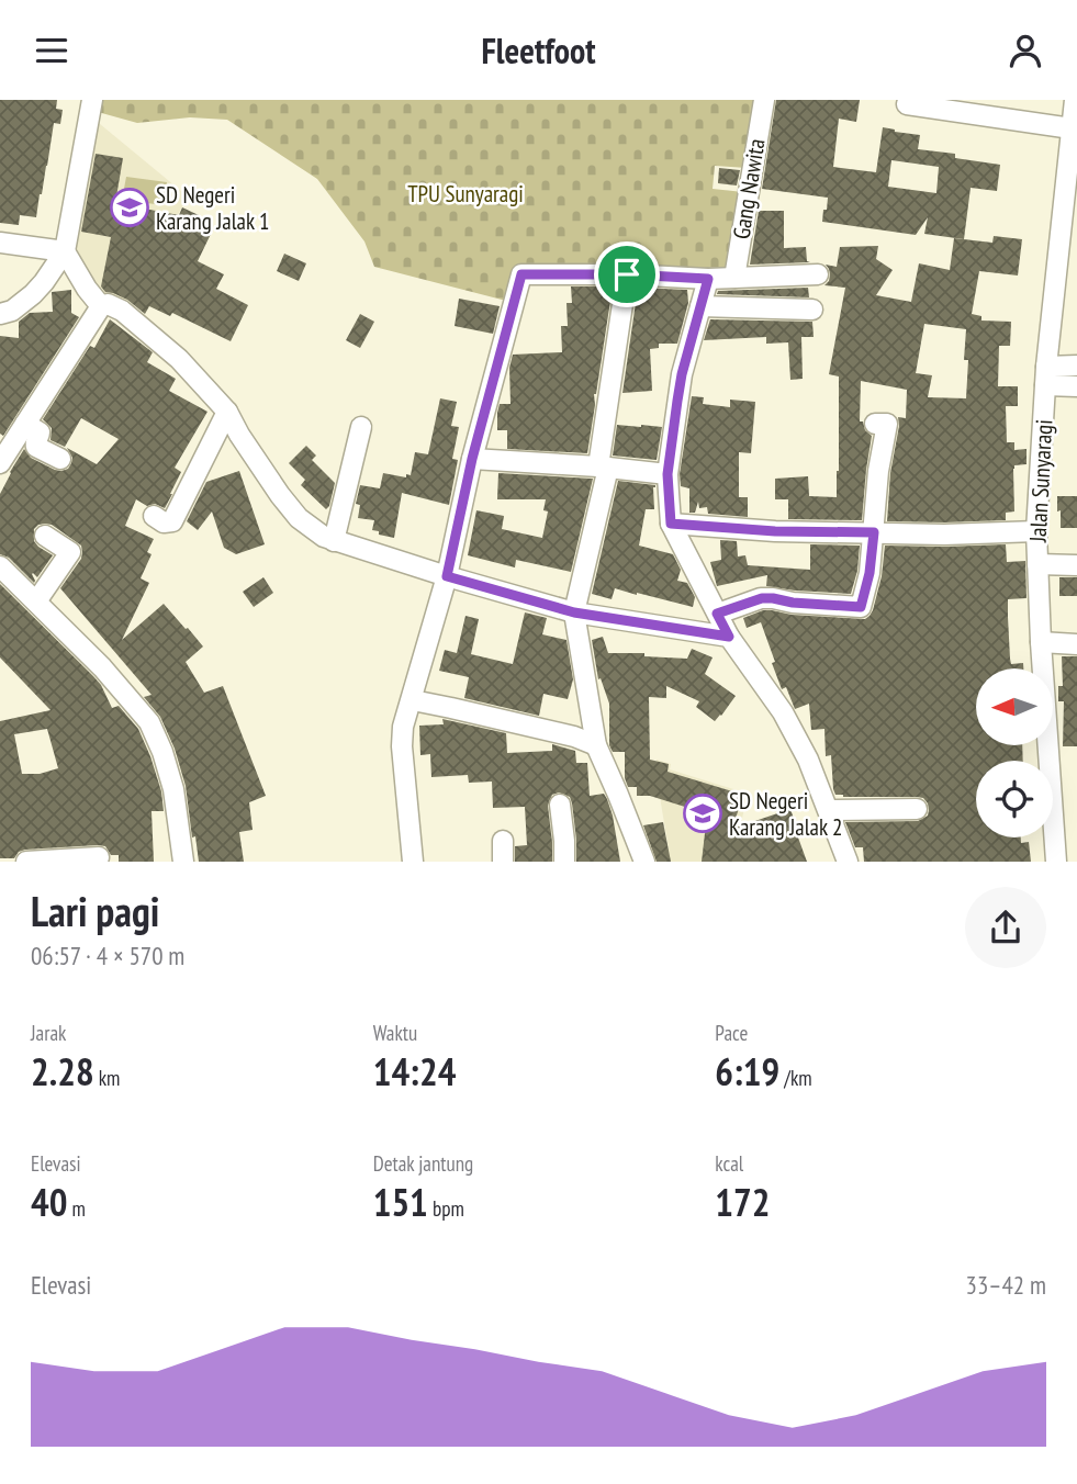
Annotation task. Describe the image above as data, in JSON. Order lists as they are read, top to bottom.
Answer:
{
  "streets": {
    "street": ["Gang Nawita", "Jalan Sunyaragi"]
  },
  "parks": ["TPU Sunyaragi"],
  "places": {
    "school or university": ["SD Negeri Karang Jalak 1", "SD Negeri Karang Jalak 2"]
  },
  "north": "left",
  "page": {
    "header": "Fleetfoot",
    "heading": ["Lari pagi", "06:57 · 4 × 570 m"],
    "stats": [
      ["Jarak", "2.28 km"],
      ["Waktu", "14:24"],
      ["Pace", "6:19 /km"],
      ["Elevasi", "40 m"],
      ["Detak jantung", "151 bpm"],
      ["kcal", "172"]
    ],
    "chart": ["Elevasi", "33–42 m"]
  }
}
